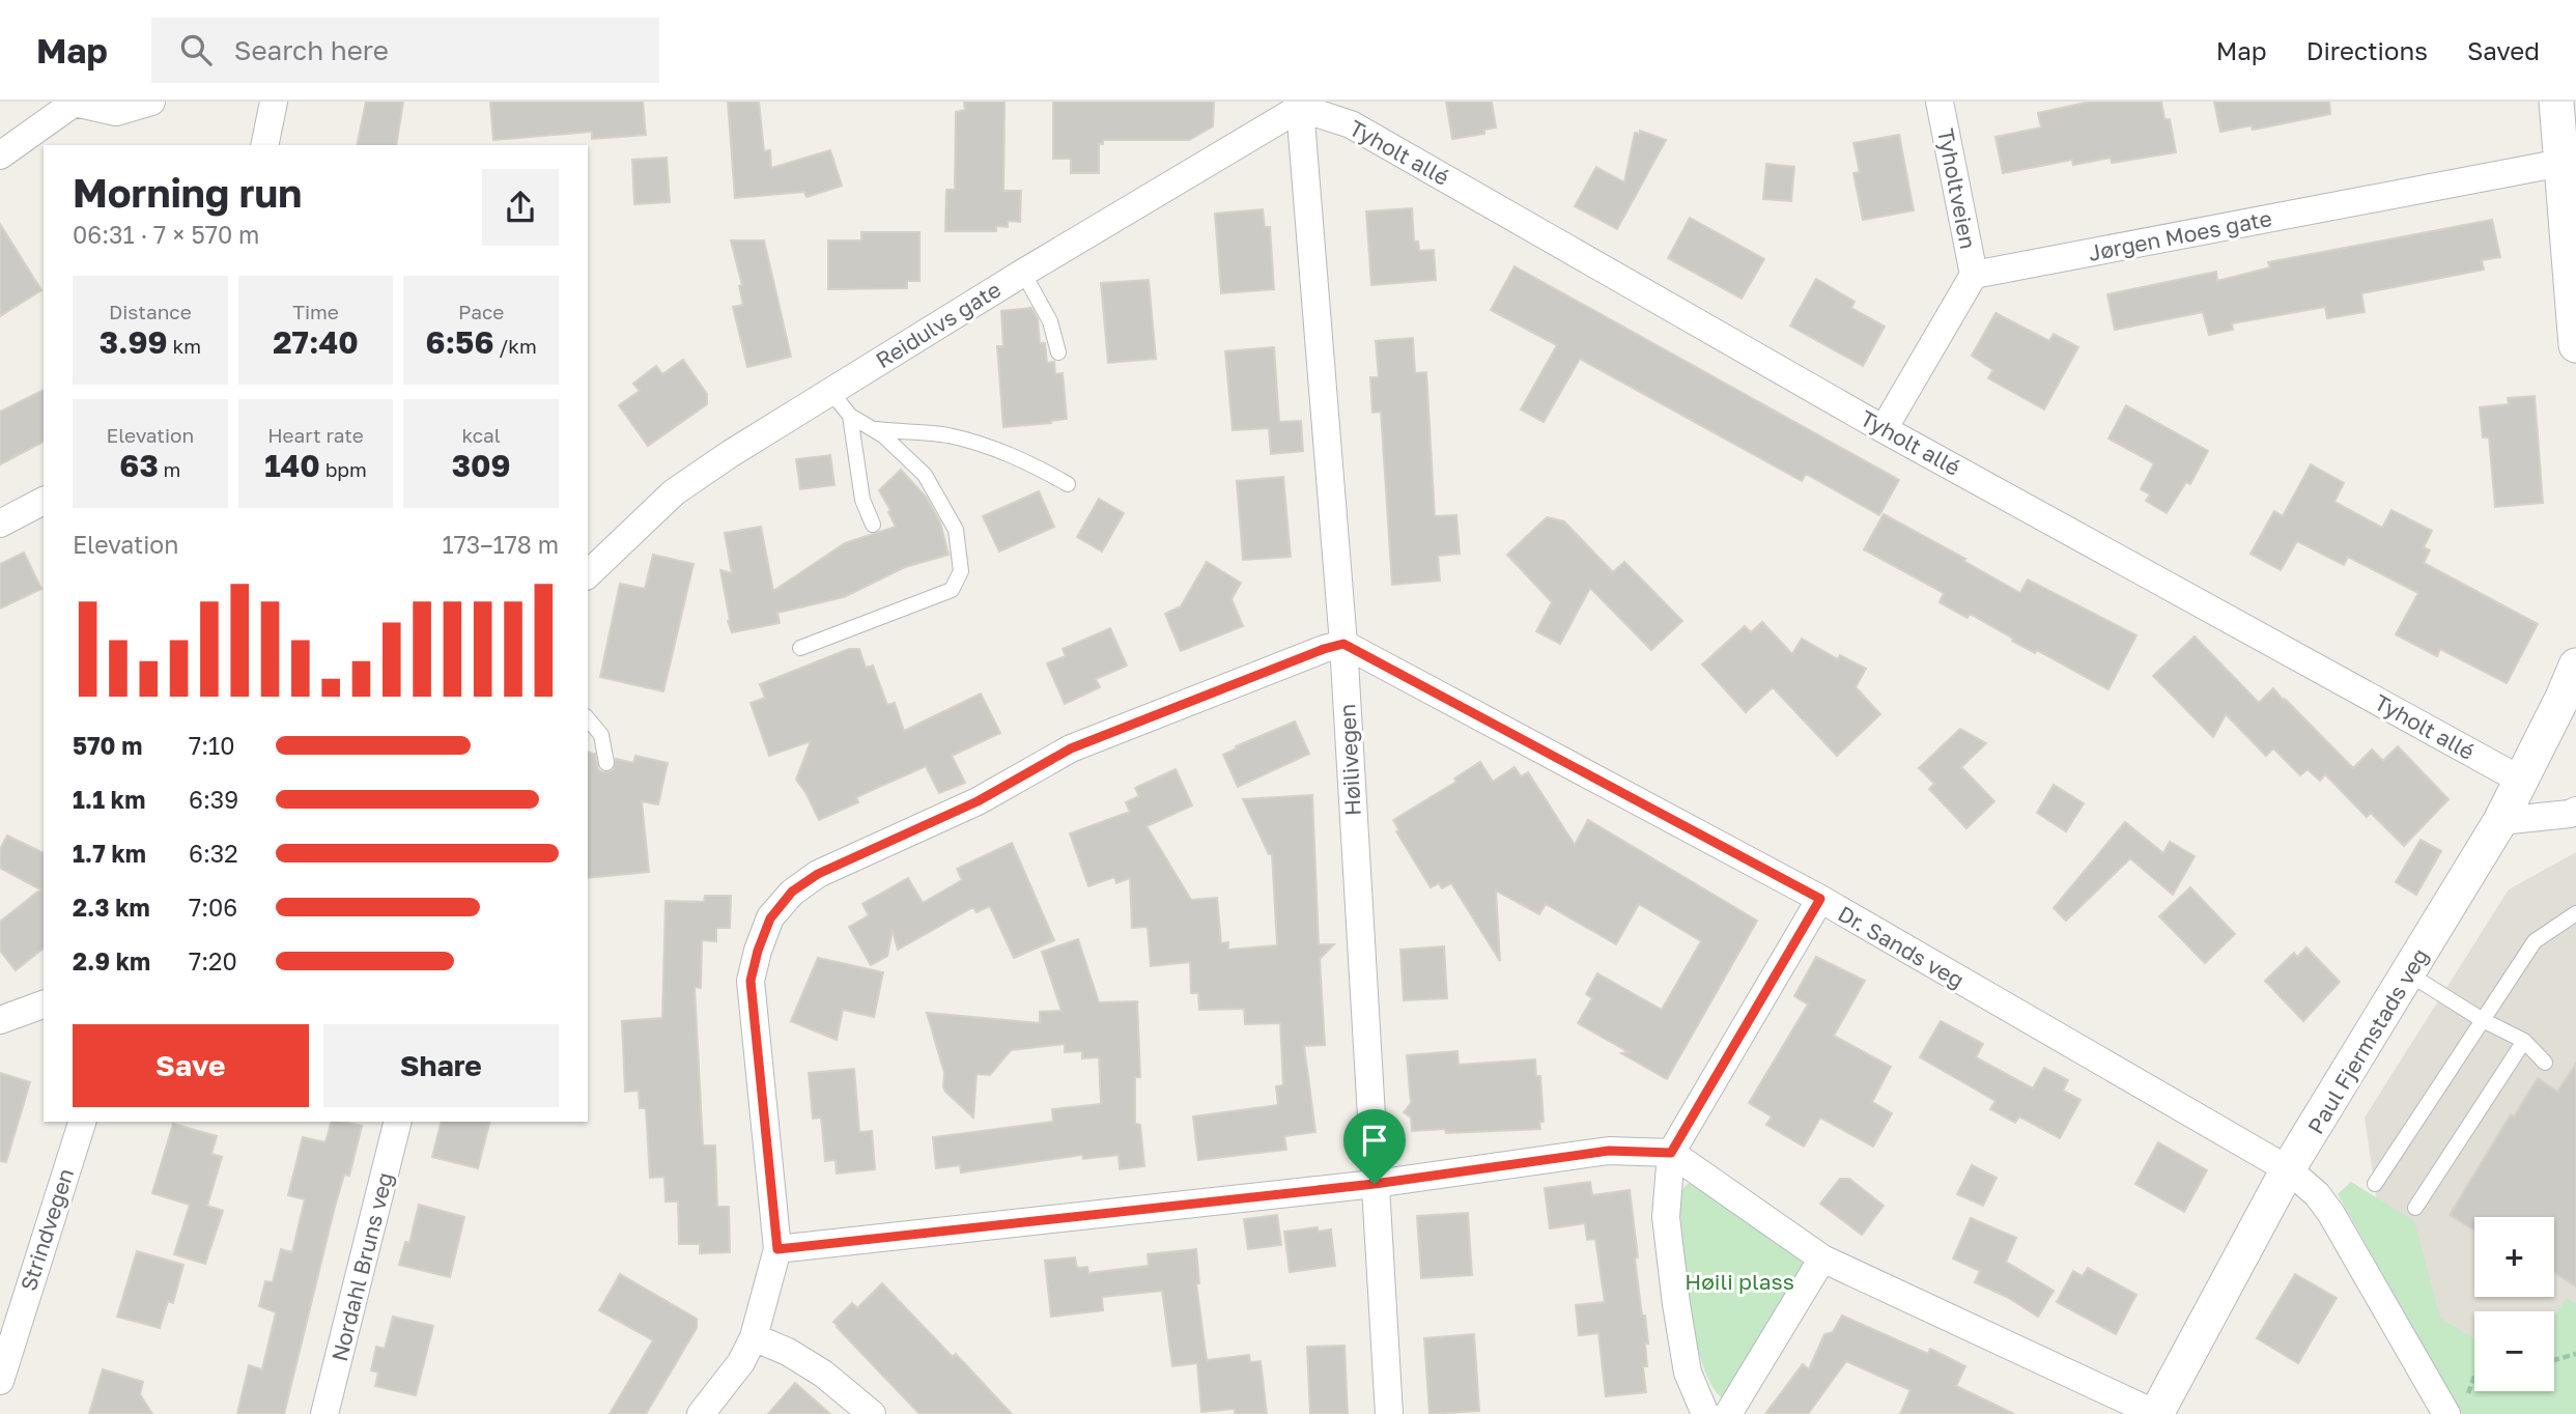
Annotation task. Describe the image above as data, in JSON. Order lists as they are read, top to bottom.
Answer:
{
  "streets": {
    "street": [
      "Tyholt allé",
      "Tyholtveien",
      "Jørgen Moes gate",
      "Reidulvs gate",
      "Høilivegen",
      "Dr. Sands veg",
      "Paul Fjermstads veg",
      "Strindvegen",
      "Nordahl Bruns veg"
    ]
  },
  "crossings": [
    ["Tyholt allé", "Reidulvs gate"],
    ["Tyholt allé", "Høilivegen"],
    ["Tyholt allé", "Paul Fjermstads veg"],
    ["Tyholtveien", "Jørgen Moes gate"],
    ["Reidulvs gate", "Høilivegen"],
    ["Høilivegen", "Dr. Sands veg"],
    ["Dr. Sands veg", "Paul Fjermstads veg"]
  ],
  "parks": ["Høili plass"],
  "page": {
    "header": "Map",
    "search": "Search here",
    "nav": ["Map", "Directions", "Saved"],
    "heading": ["Morning run", "06:31 · 7 × 570 m"],
    "stats": [
      ["Distance", "3.99 km"],
      ["Time", "27:40"],
      ["Pace", "6:56 /km"],
      ["Elevation", "63 m"],
      ["Heart rate", "140 bpm"],
      ["kcal", "309"]
    ],
    "chart": ["Elevation", "173–178 m"],
    "list": [
      {
        "name": "570 m",
        "note": "7:10"
      },
      {
        "name": "1.1 km",
        "note": "6:39"
      },
      {
        "name": "1.7 km",
        "note": "6:32"
      },
      {
        "name": "2.3 km",
        "note": "7:06"
      },
      {
        "name": "2.9 km",
        "note": "7:20"
      }
    ],
    "buttons": ["Save", "Share"],
    "map_buttons": ["+", "−"]
  }
}
